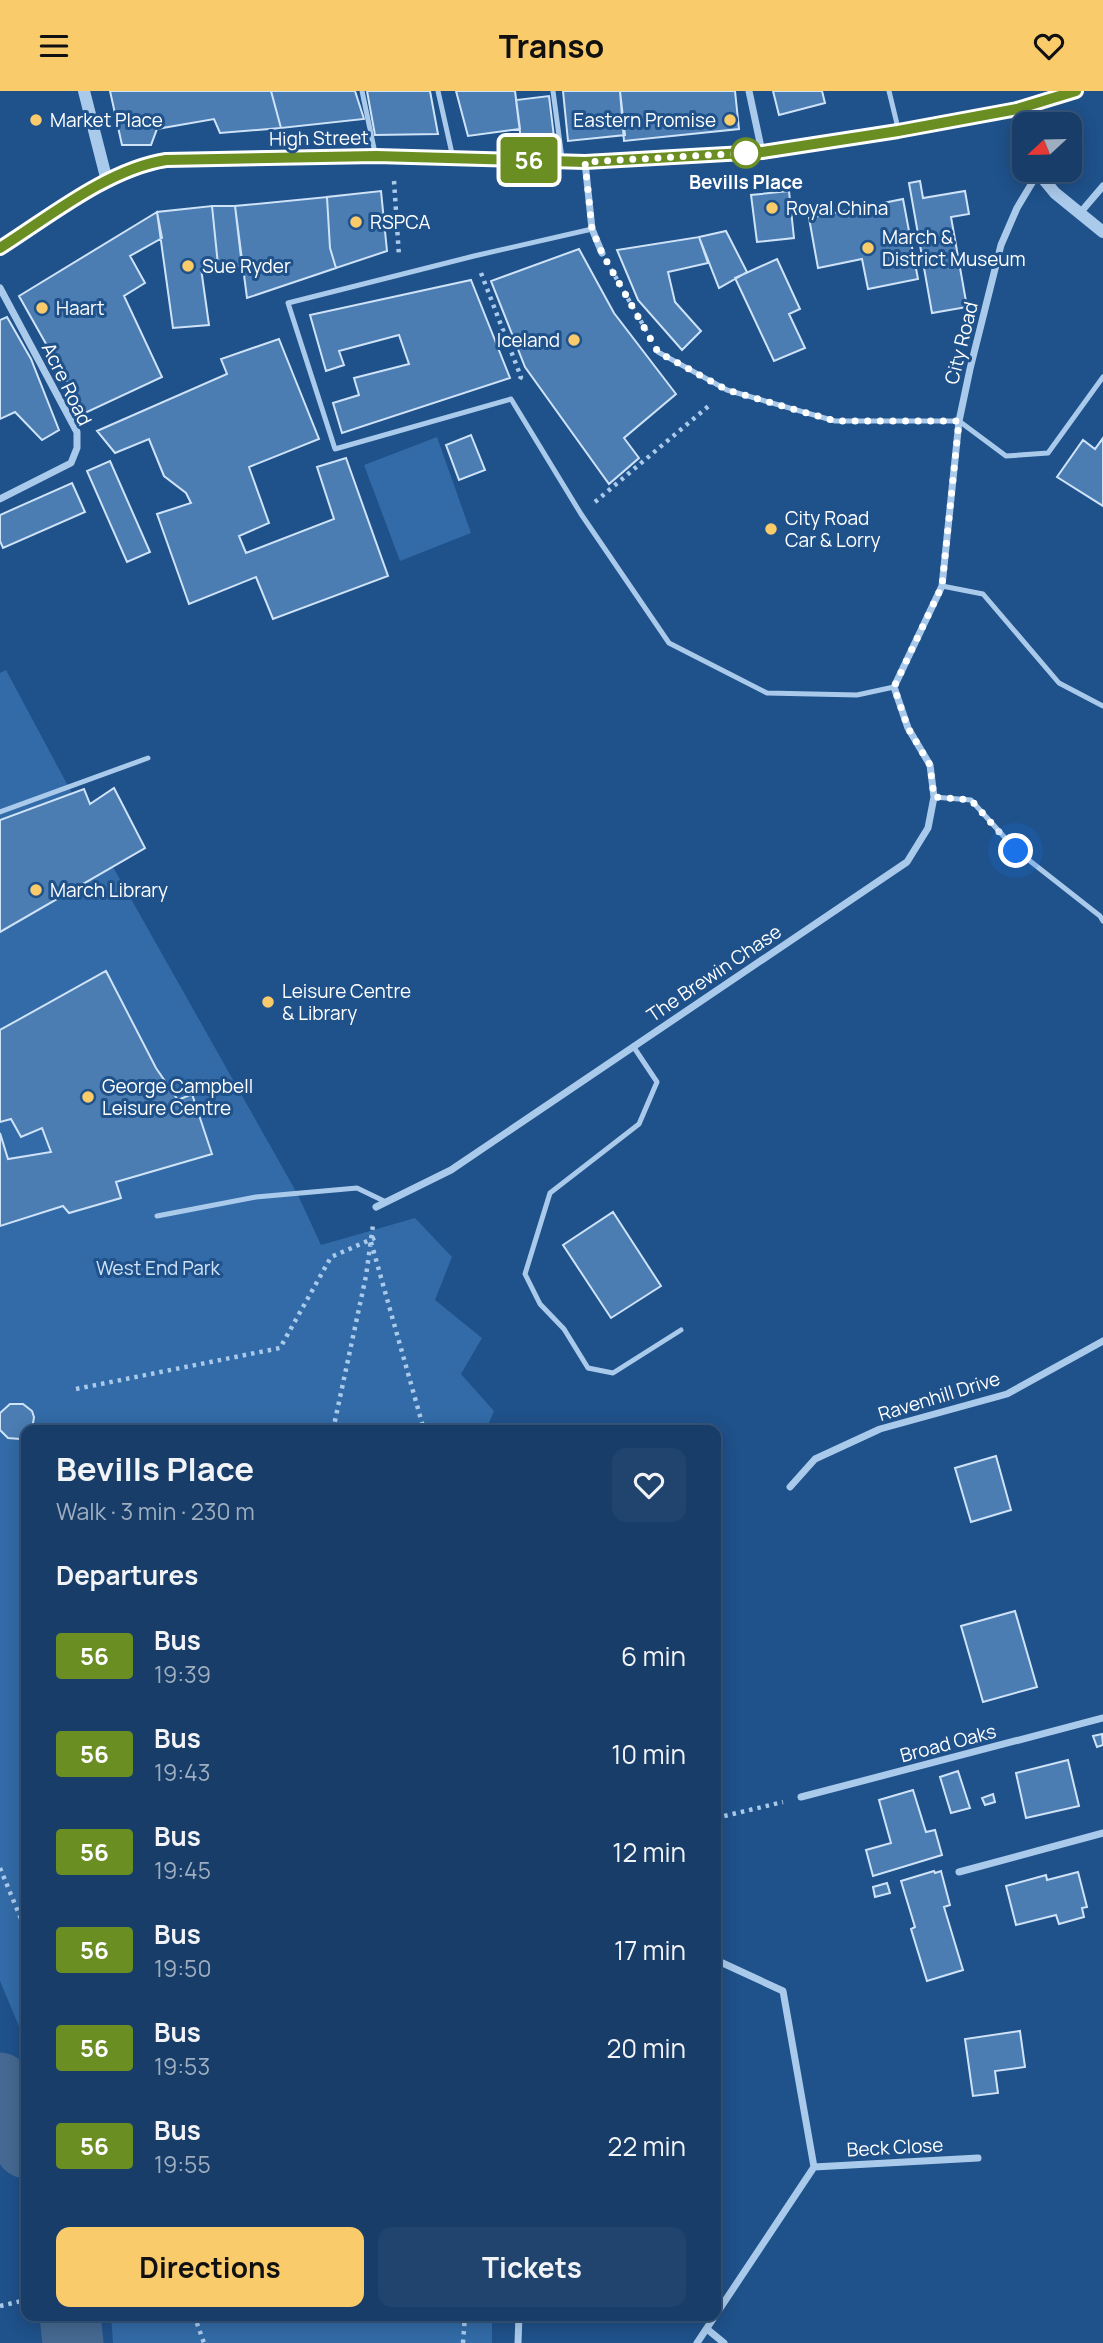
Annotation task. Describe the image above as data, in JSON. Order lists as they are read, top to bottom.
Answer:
{
  "streets": {
    "main road": ["High Street"],
    "street": [
      "City Road",
      "Acre Road",
      "The Brewin Chase",
      "Ravenhill Drive",
      "Broad Oaks",
      "Beck Close"
    ]
  },
  "crossings": [
    ["City Road", "The Brewin Chase"]
  ],
  "parks": ["West End Park"],
  "places": [
    "Market Place",
    "Eastern Promise",
    "Bevills Place",
    "Royal China",
    "RSPCA",
    "March & District Museum",
    "Sue Ryder",
    "Haart",
    "Iceland",
    "City Road Car & Lorry",
    "March Library",
    "Leisure Centre & Library",
    "George Campbell Leisure Centre"
  ],
  "lines": ["bus line 56"],
  "north": "left",
  "page": {
    "header": "Transo",
    "on_map": "56",
    "heading": [
      ["Bevills Place", "Walk · 3 min · 230 m"],
      "Departures"
    ],
    "list": [
      {
        "mark": "56",
        "name": "Bus",
        "note": "19:39",
        "value": "6 min"
      },
      {
        "mark": "56",
        "name": "Bus",
        "note": "19:43",
        "value": "10 min"
      },
      {
        "mark": "56",
        "name": "Bus",
        "note": "19:45",
        "value": "12 min"
      },
      {
        "mark": "56",
        "name": "Bus",
        "note": "19:50",
        "value": "17 min"
      },
      {
        "mark": "56",
        "name": "Bus",
        "note": "19:53",
        "value": "20 min"
      },
      {
        "mark": "56",
        "name": "Bus",
        "note": "19:55",
        "value": "22 min"
      }
    ],
    "buttons": ["Directions", "Tickets"]
  }
}
